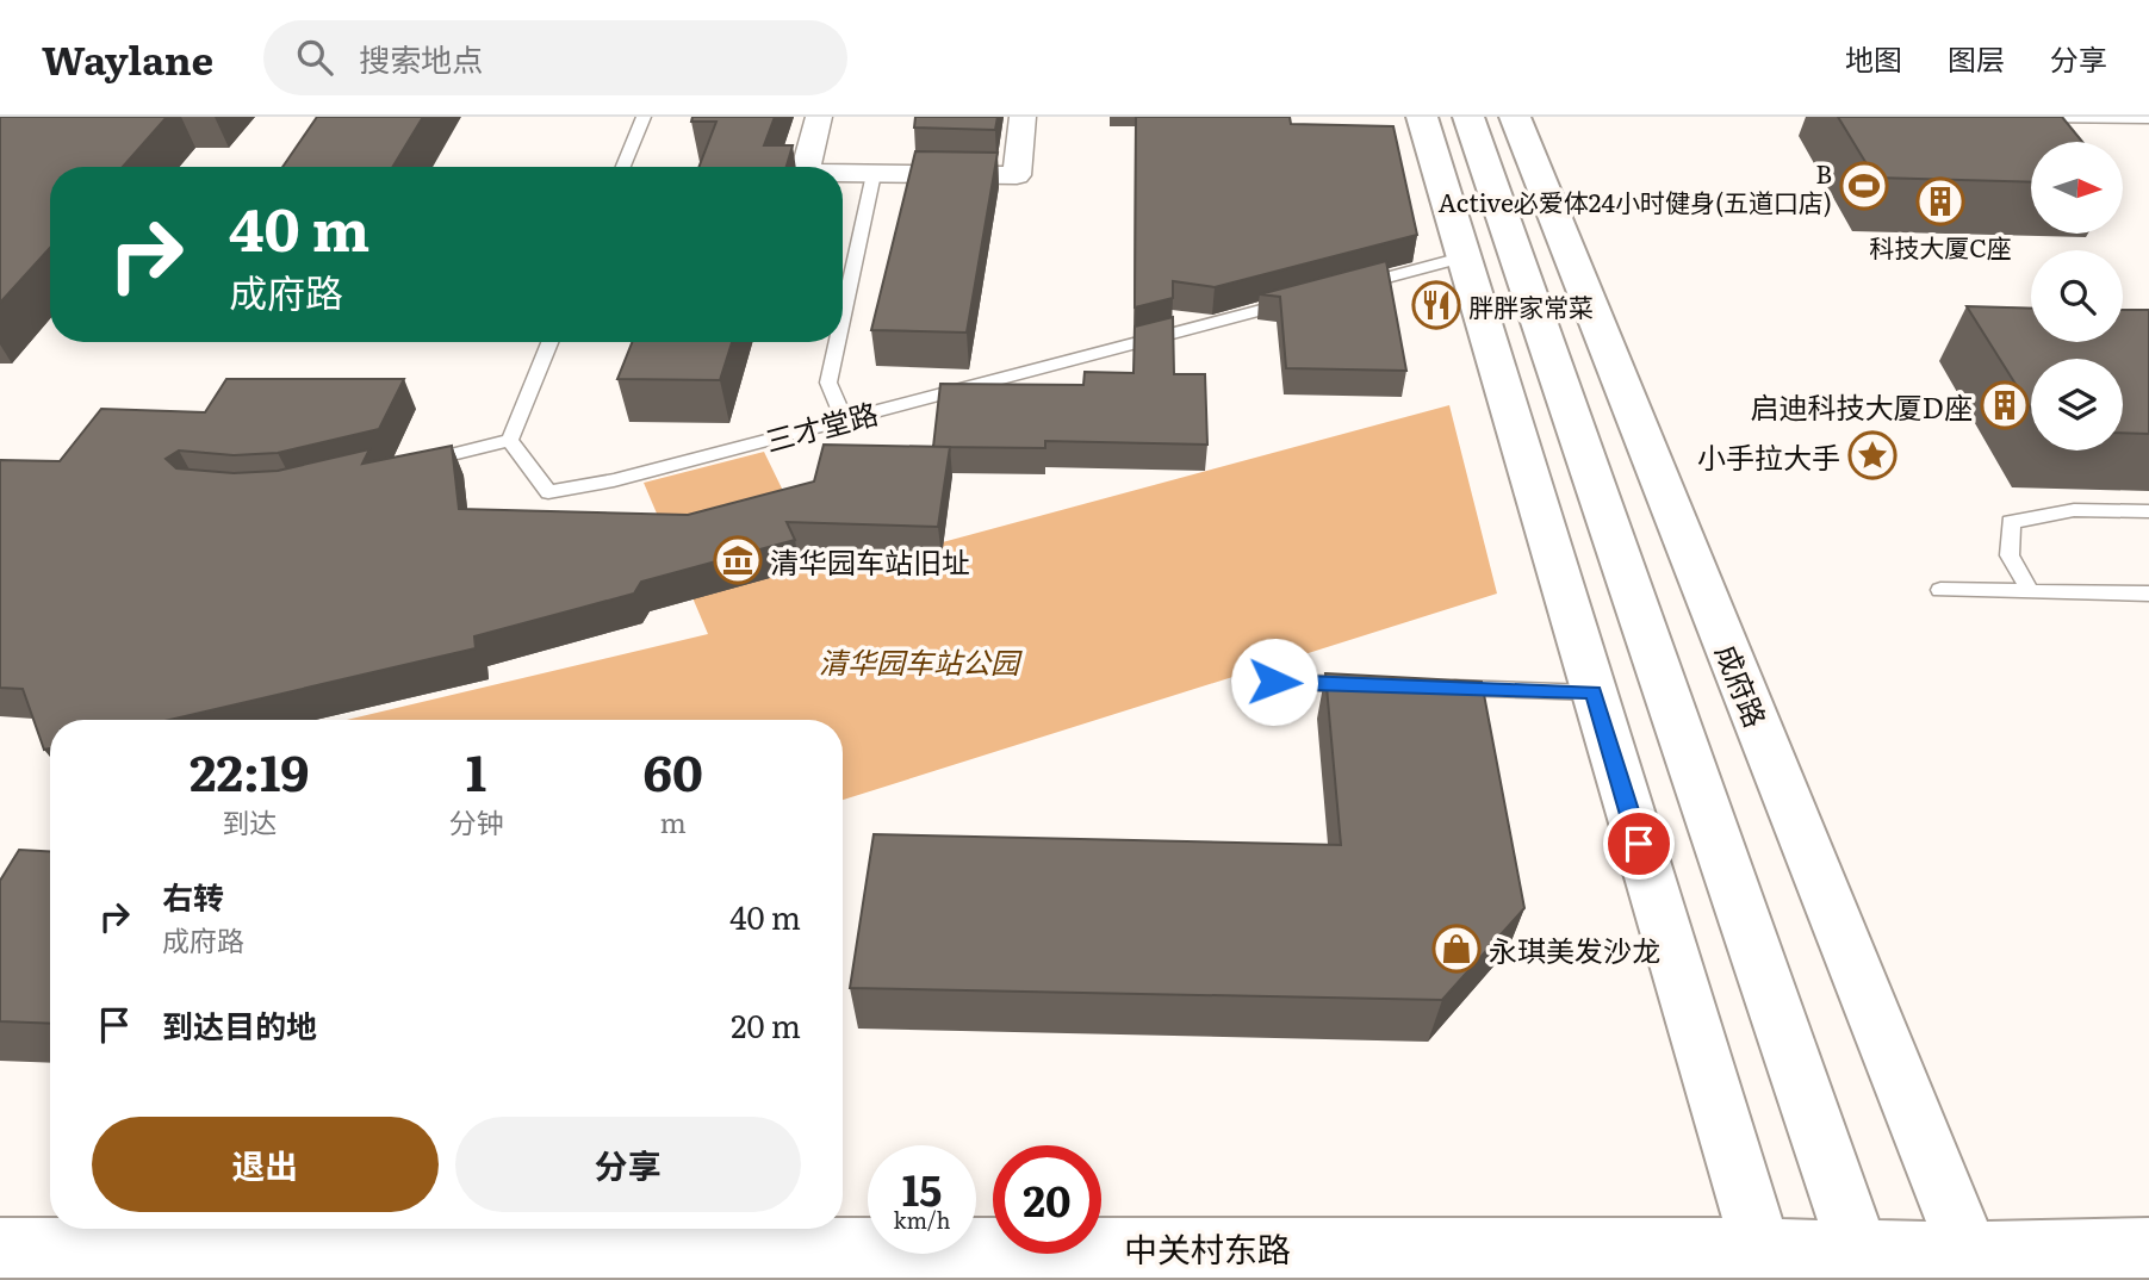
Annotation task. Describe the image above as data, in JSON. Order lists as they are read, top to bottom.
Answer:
{
  "streets": {
    "main road": ["成府路", "中关村东路"],
    "lane": ["三才堂路"]
  },
  "crossings": [
    ["成府路", "中关村东路"]
  ],
  "parks": ["清华园车站公园"],
  "places": {
    "sports": ["B Active必爱体24小时健身(五道口店)"],
    "building": ["科技大厦C座", "启迪科技大厦D座"],
    "restaurant": ["胖胖家常菜"],
    "place": ["小手拉大手"],
    "museum": ["清华园车站旧址"],
    "shop": ["永琪美发沙龙"]
  },
  "north": "right",
  "page": {
    "header": "Waylane",
    "search": "搜索地点",
    "nav": ["地图", "图层", "分享"],
    "turn": ["40 m", "成府路"],
    "eta": [
      "22:19",
      "到达",
      "1",
      "分钟",
      "60",
      "m"
    ],
    "list": [
      {
        "name": "右转",
        "note": "成府路",
        "value": "40 m"
      },
      {
        "name": "到达目的地",
        "value": "20 m"
      }
    ],
    "buttons": ["退出", "分享"],
    "speed": "15 km/h",
    "limit": "20"
  }
}
